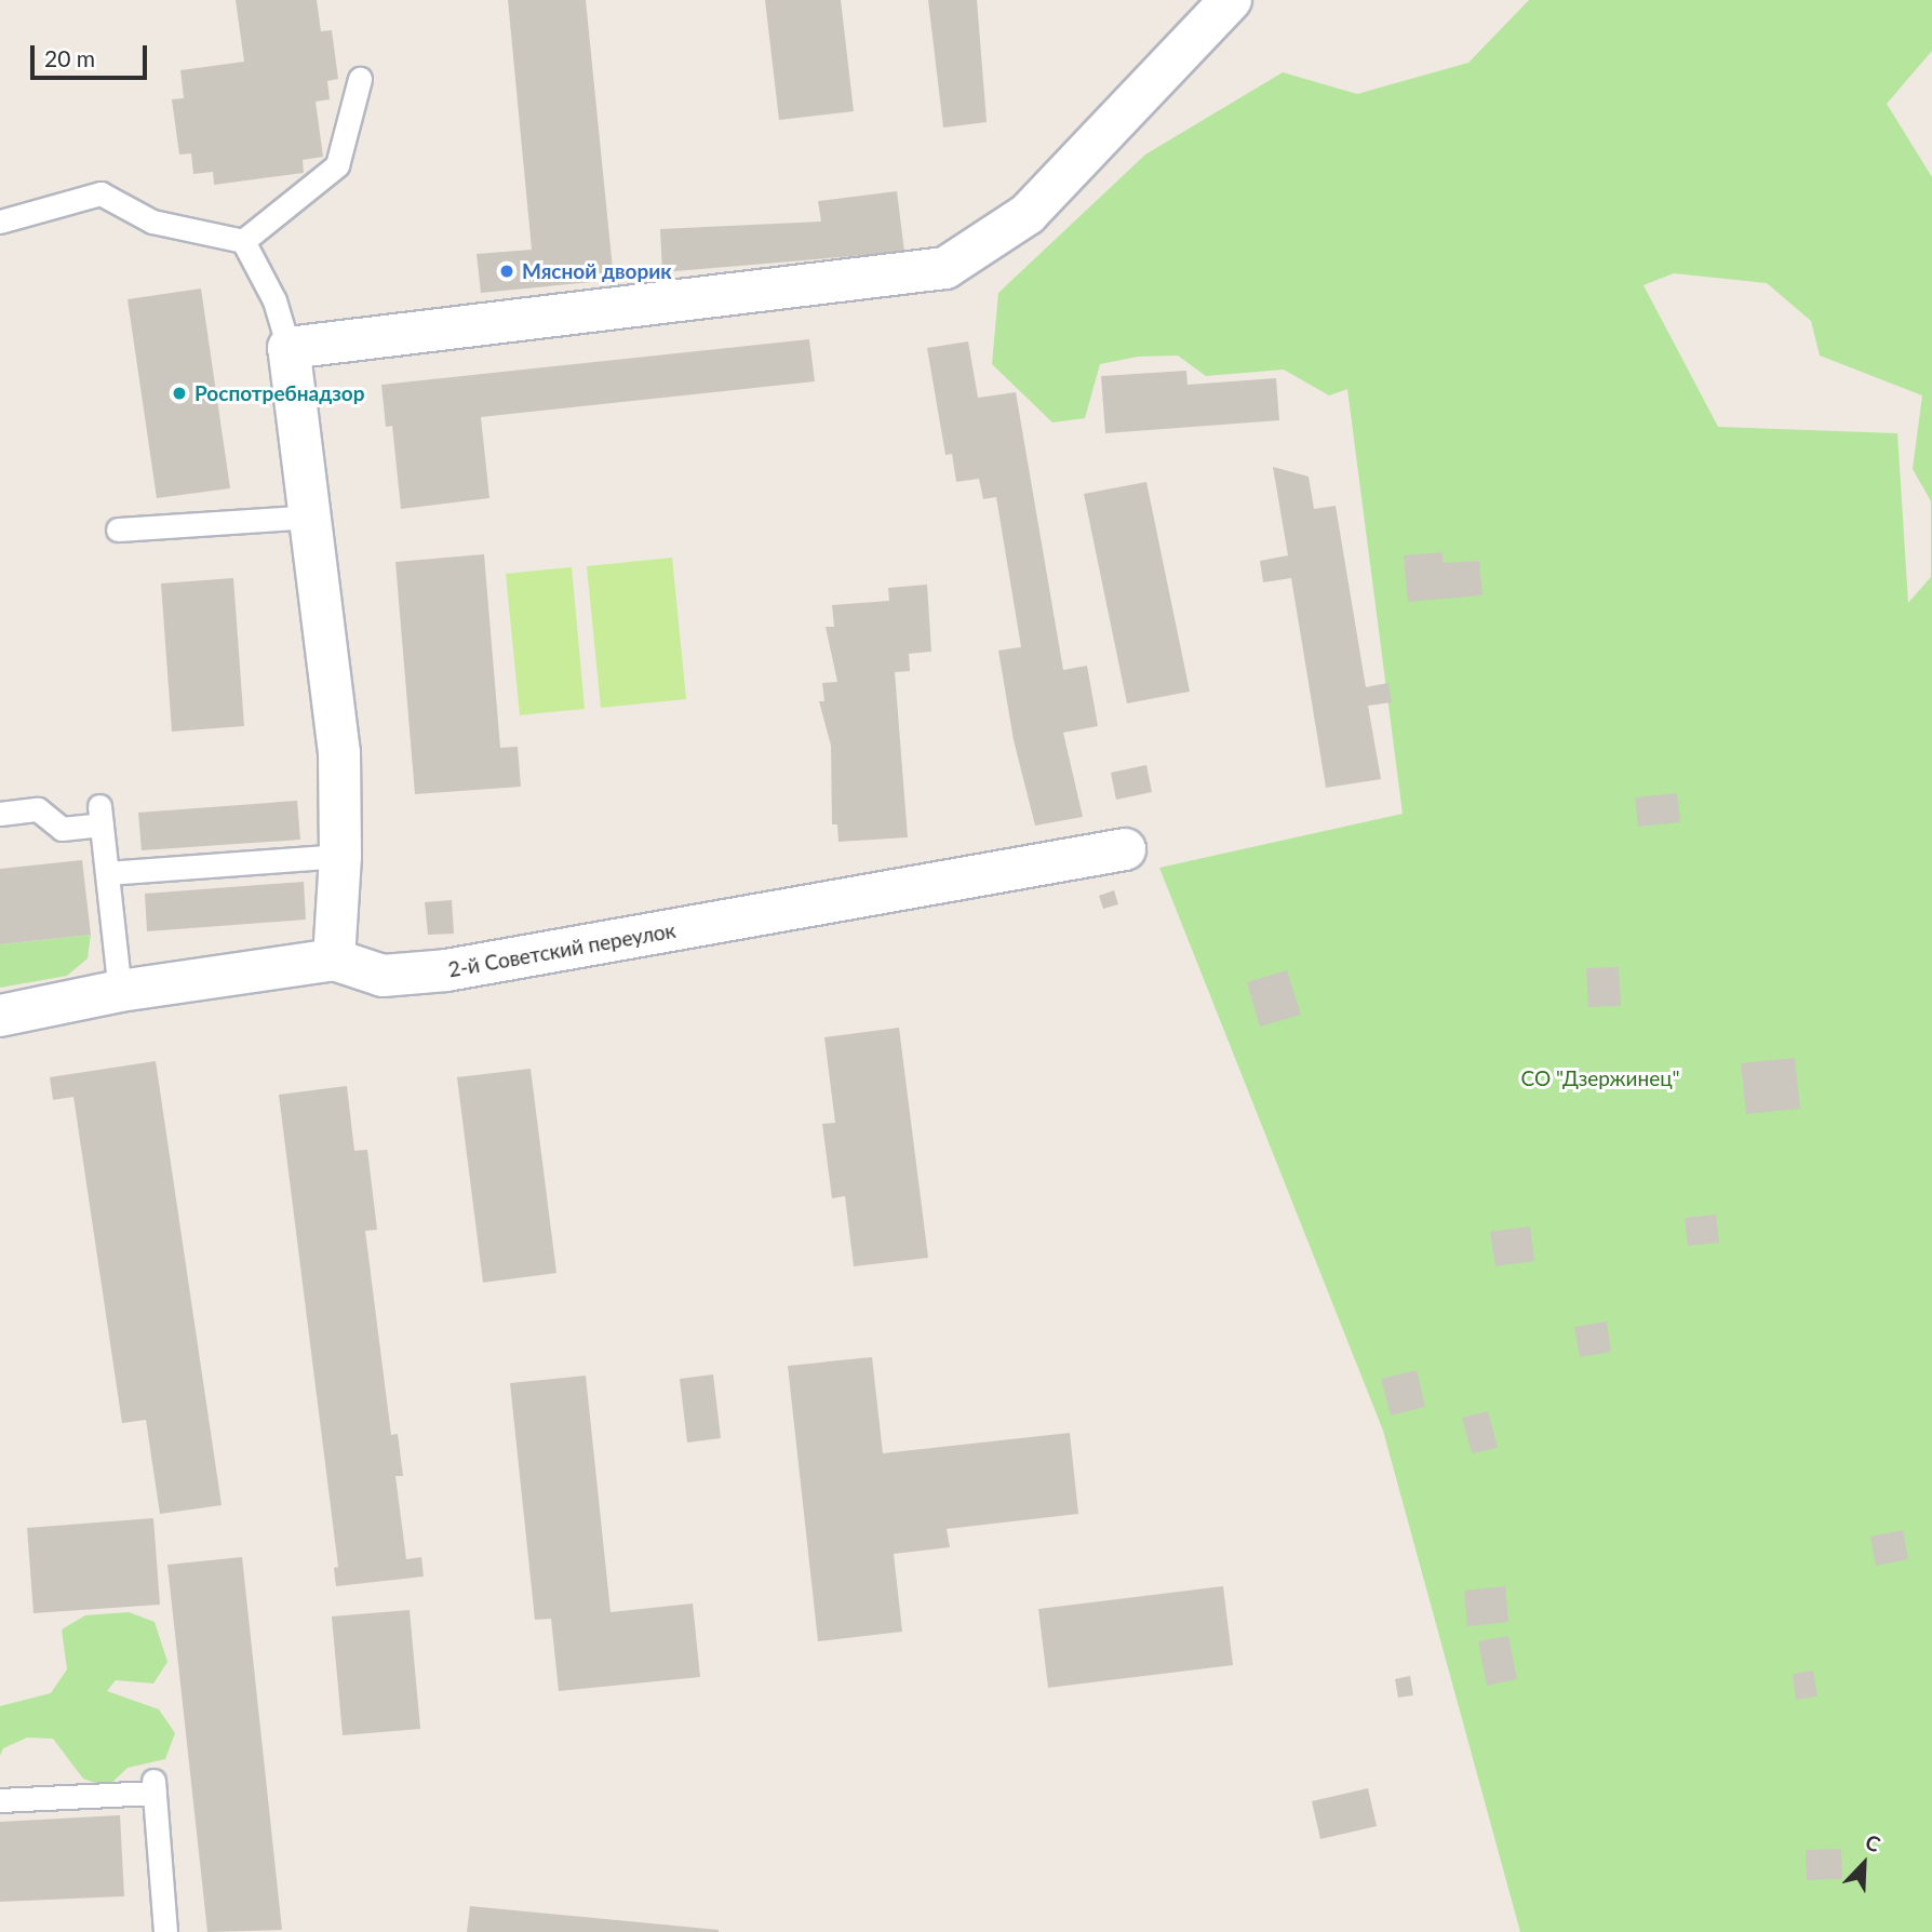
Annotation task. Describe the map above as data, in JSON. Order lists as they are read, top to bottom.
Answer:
{
  "streets": {
    "street": ["2-й Советский переулок"]
  },
  "parks": ["СО \"Дзержинец\""],
  "places": ["Мясной дворик", "Роспотребнадзор"],
  "scale_bar": "20 m",
  "north": "top right"
}
